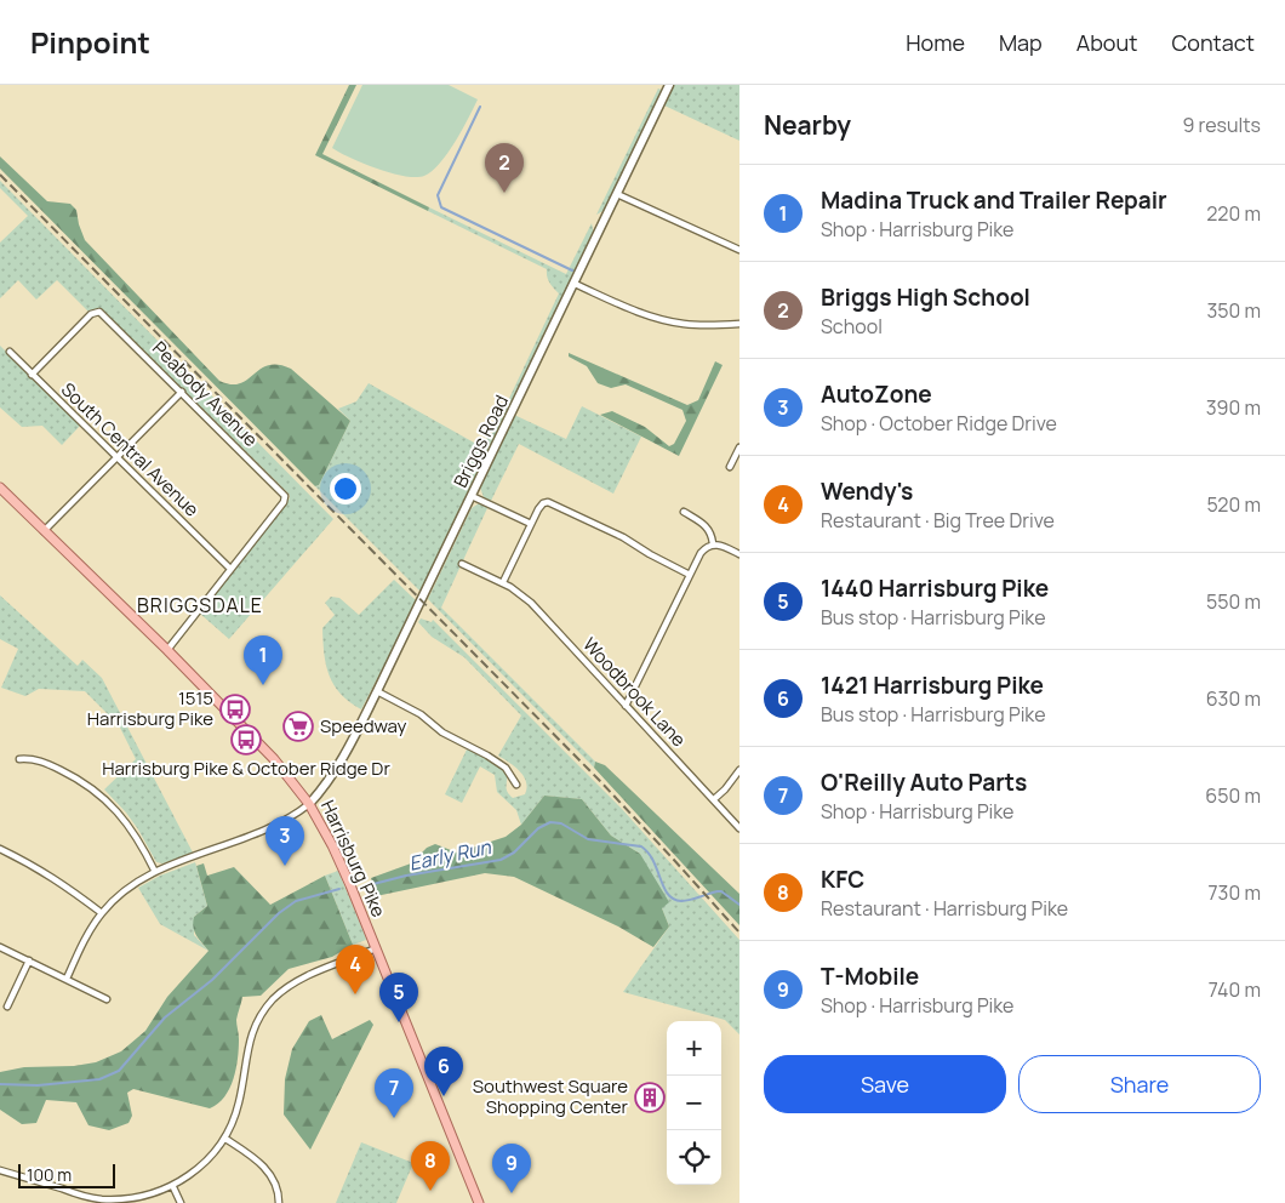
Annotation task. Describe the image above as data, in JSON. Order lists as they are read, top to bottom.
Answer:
{
  "streets": {
    "main road": ["Harrisburg Pike"],
    "street": [
      "Peabody Avenue",
      "Briggs Road",
      "South Central Avenue",
      "Woodbrook Lane"
    ]
  },
  "crossings": [
    ["Peabody Avenue", "South Central Avenue"],
    ["Briggs Road", "Harrisburg Pike"]
  ],
  "districts": ["BRIGGSDALE"],
  "water": ["Early Run"],
  "places": {
    "bus stop": ["1515 Harrisburg Pike", "Harrisburg Pike & October Ridge Dr"],
    "supermarket": ["Speedway"],
    "building": ["Southwest Square Shopping Center"]
  },
  "scale_bar": "100 m",
  "page": {
    "header": "Pinpoint",
    "nav": [
      "Home",
      "Map",
      "About",
      "Contact"
    ],
    "heading": ["Nearby", "9 results"],
    "pins": [
      "2",
      "1",
      "3",
      "4",
      "5",
      "6",
      "7",
      "8",
      "9"
    ],
    "list": [
      {
        "mark": "1",
        "name": "Madina Truck and Trailer Repair",
        "note": "Shop · Harrisburg Pike",
        "value": "220 m"
      },
      {
        "mark": "2",
        "name": "Briggs High School",
        "note": "School",
        "value": "350 m"
      },
      {
        "mark": "3",
        "name": "AutoZone",
        "note": "Shop · October Ridge Drive",
        "value": "390 m"
      },
      {
        "mark": "4",
        "name": "Wendy's",
        "note": "Restaurant · Big Tree Drive",
        "value": "520 m"
      },
      {
        "mark": "5",
        "name": "1440 Harrisburg Pike",
        "note": "Bus stop · Harrisburg Pike",
        "value": "550 m"
      },
      {
        "mark": "6",
        "name": "1421 Harrisburg Pike",
        "note": "Bus stop · Harrisburg Pike",
        "value": "630 m"
      },
      {
        "mark": "7",
        "name": "O'Reilly Auto Parts",
        "note": "Shop · Harrisburg Pike",
        "value": "650 m"
      },
      {
        "mark": "8",
        "name": "KFC",
        "note": "Restaurant · Harrisburg Pike",
        "value": "730 m"
      },
      {
        "mark": "9",
        "name": "T-Mobile",
        "note": "Shop · Harrisburg Pike",
        "value": "740 m"
      }
    ],
    "map_buttons": ["+", "−"],
    "buttons": ["Save", "Share"],
    "scale": "100 m"
  }
}
